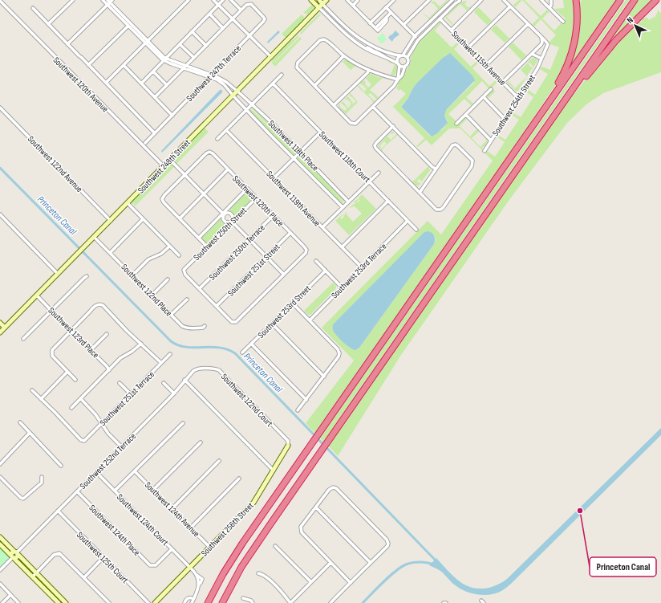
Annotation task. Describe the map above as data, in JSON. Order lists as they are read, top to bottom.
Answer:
{
  "streets": {
    "street": [
      "Southwest 115th Avenue",
      "Southwest 247th Terrace",
      "Southwest 120th Avenue",
      "Southwest 254th Street",
      "Southwest 118th Place",
      "Southwest 118th Court",
      "Southwest 122nd Avenue",
      "Southwest 248th Street",
      "Southwest 119th Avenue",
      "Southwest 120th Place",
      "Southwest 250th Street",
      "Southwest 250th Terrace",
      "Southwest 251st Street",
      "Southwest 253rd Terrace",
      "Southwest 122nd Place",
      "Southwest 253rd Street",
      "Southwest 123rd Place",
      "Southwest 251st Terrace",
      "Southwest 122nd Court",
      "Southwest 252nd Terrace",
      "Southwest 124th Avenue",
      "Southwest 124th Court",
      "Southwest 256th Street",
      "Southwest 124th Place",
      "Southwest 125th Court"
    ]
  },
  "crossings": [
    ["Southwest 115th Avenue", "Southwest 254th Street"],
    ["Southwest 247th Terrace", "Southwest 118th Place"],
    ["Southwest 120th Avenue", "Southwest 248th Street"],
    ["Southwest 118th Place", "Southwest 248th Street"],
    ["Southwest 118th Court", "Southwest 253rd Terrace"],
    ["Southwest 122nd Avenue", "Southwest 248th Street"],
    ["Southwest 248th Street", "Southwest 122nd Place"],
    ["Southwest 248th Street", "Southwest 123rd Place"],
    ["Southwest 119th Avenue", "Southwest 253rd Terrace"],
    ["Southwest 120th Place", "Southwest 250th Street"],
    ["Southwest 120th Place", "Southwest 250th Terrace"],
    ["Southwest 120th Place", "Southwest 251st Street"],
    ["Southwest 250th Street", "Southwest 250th Terrace"],
    ["Southwest 122nd Court", "Southwest 252nd Terrace"],
    ["Southwest 122nd Court", "Southwest 256th Street"],
    ["Southwest 252nd Terrace", "Southwest 124th Court"],
    ["Southwest 252nd Terrace", "Southwest 124th Place"],
    ["Southwest 252nd Terrace", "Southwest 125th Court"],
    ["Southwest 124th Avenue", "Southwest 256th Street"],
    ["Southwest 124th Court", "Southwest 256th Street"],
    ["Southwest 124th Court", "Southwest 124th Place"]
  ],
  "water": ["Princeton Canal"],
  "places": ["Princeton Canal"],
  "north": "top left"
}
